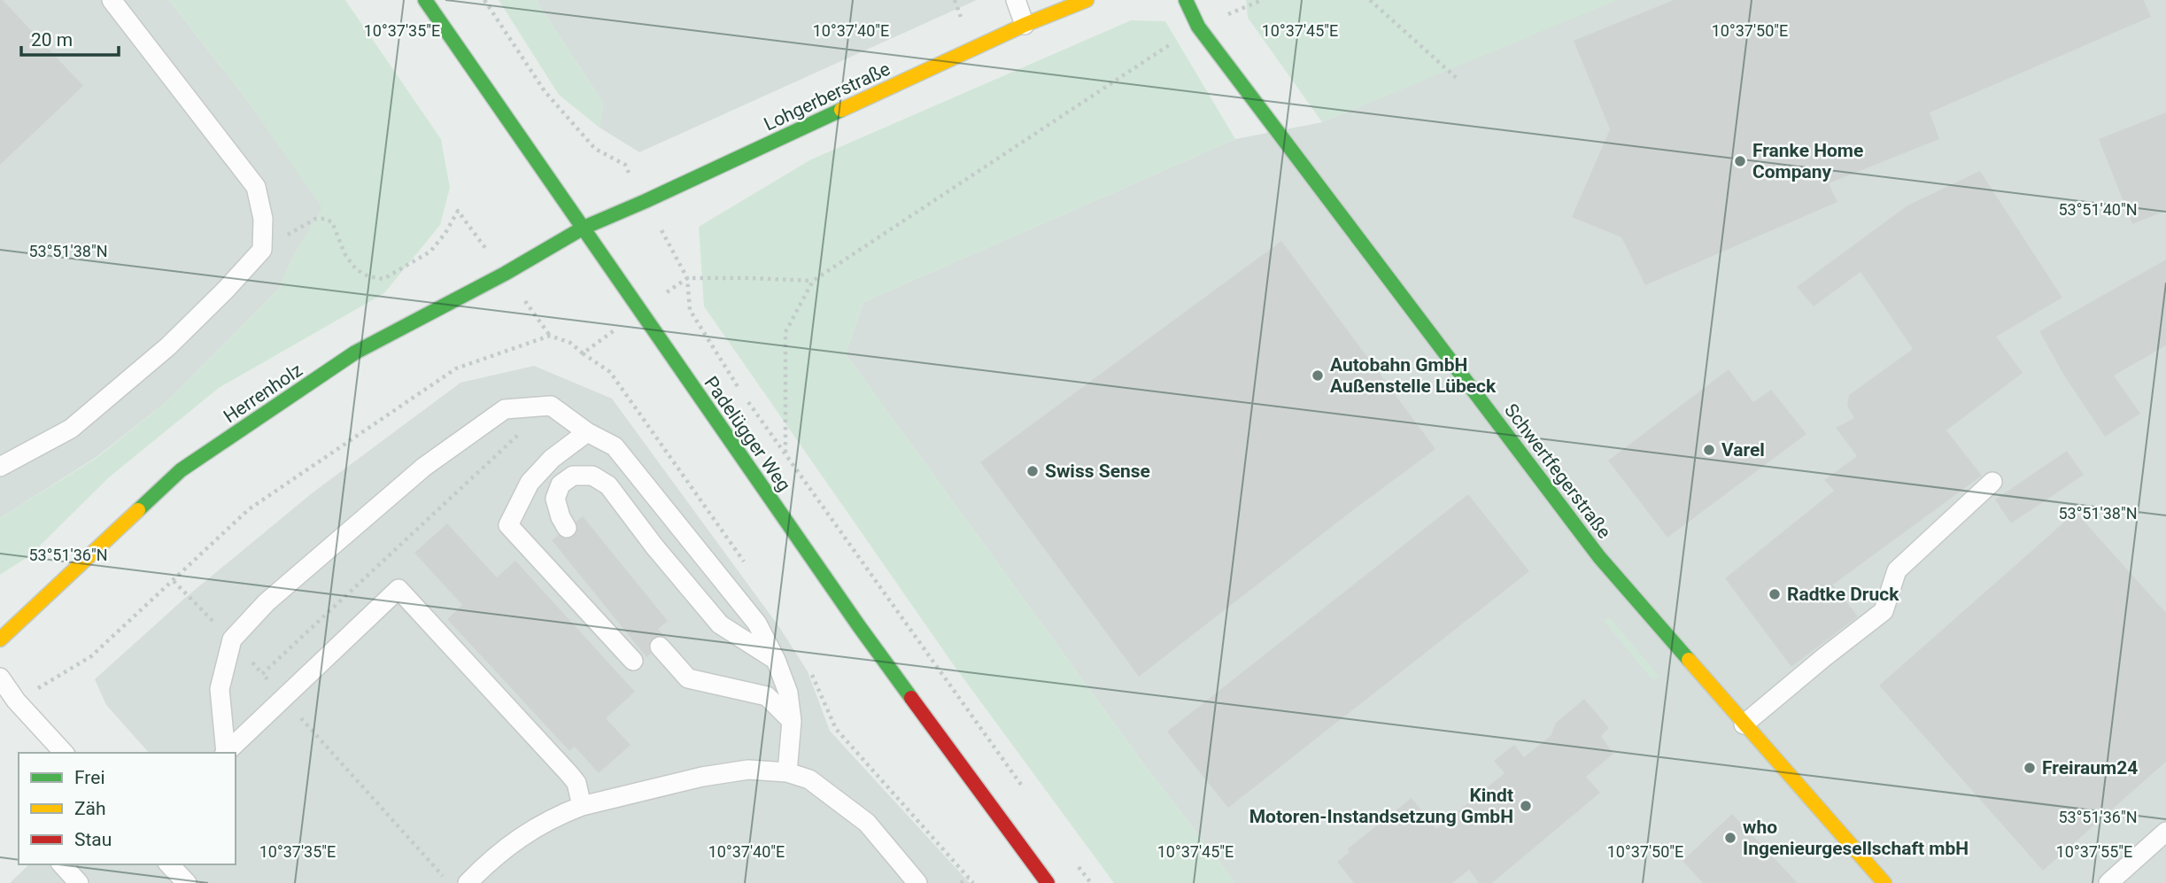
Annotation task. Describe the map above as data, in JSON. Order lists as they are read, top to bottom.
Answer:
{
  "streets": {
    "street": [
      "Lohgerberstraße",
      "Herrenholz",
      "Padelügger Weg",
      "Schwertfegerstraße"
    ]
  },
  "crossings": [
    ["Lohgerberstraße", "Herrenholz"],
    ["Lohgerberstraße", "Padelügger Weg"],
    ["Herrenholz", "Padelügger Weg"]
  ],
  "places": [
    "Franke Home Company",
    "Autobahn GmbH Außenstelle Lübeck",
    "Varel",
    "Swiss Sense",
    "Radtke Druck",
    "Freiraum24",
    "Kindt Motoren-Instandsetzung GmbH",
    "who Ingenieurgesellschaft mbH"
  ],
  "legend": ["Frei", "Zäh", "Stau"],
  "scale_bar": "20 m",
  "coordinates": [
    "10°37'35\"E",
    "10°37'40\"E",
    "10°37'45\"E",
    "10°37'50\"E",
    "53°51'40\"N",
    "53°51'38\"N",
    "53°51'36\"N",
    "10°37'55\"E"
  ]
}
